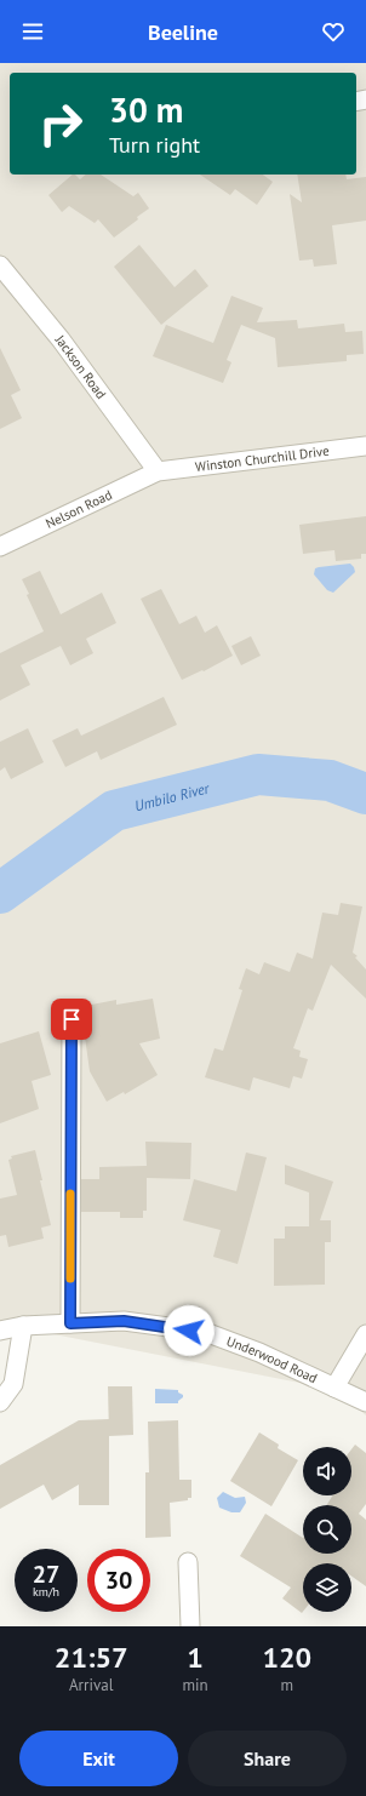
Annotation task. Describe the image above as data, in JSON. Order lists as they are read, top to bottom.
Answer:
{
  "streets": {
    "street": [
      "Jackson Road",
      "Winston Churchill Drive",
      "Nelson Road",
      "Underwood Road"
    ]
  },
  "crossings": [
    ["Jackson Road", "Winston Churchill Drive"],
    ["Jackson Road", "Nelson Road"],
    ["Winston Churchill Drive", "Nelson Road"]
  ],
  "water": ["Umbilo River"],
  "page": {
    "header": "Beeline",
    "turn": ["30 m", "Turn right"],
    "speed": "27 km/h",
    "limit": "30",
    "eta": [
      "21:57",
      "Arrival",
      "1",
      "min",
      "120",
      "m"
    ],
    "buttons": ["Exit", "Share"]
  }
}
